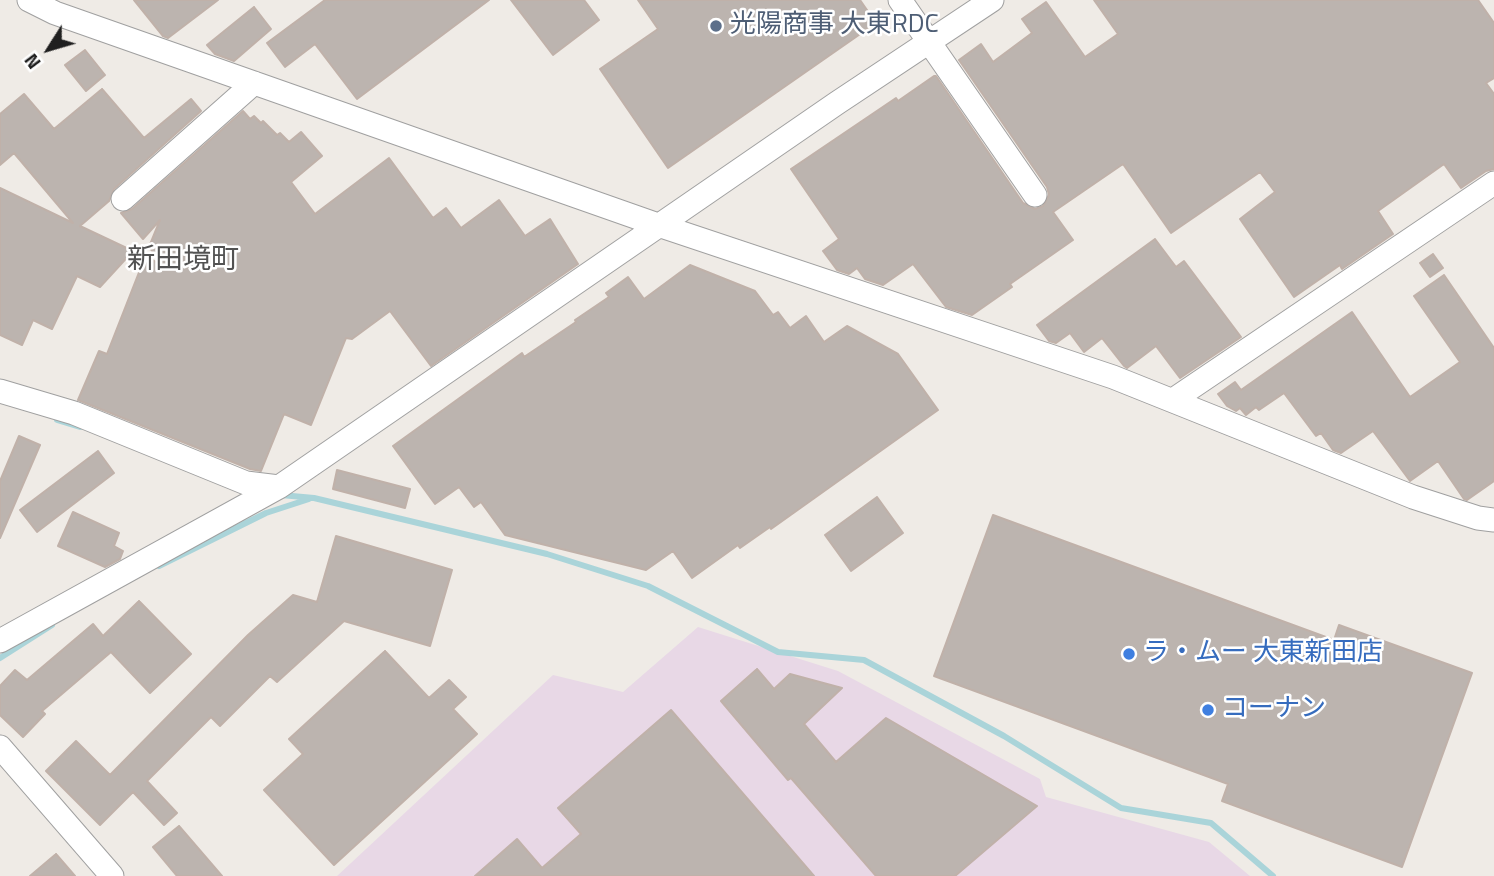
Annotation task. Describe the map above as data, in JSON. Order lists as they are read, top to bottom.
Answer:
{
  "districts": ["新田境町"],
  "places": ["光陽商事 大東RDC", "ラ・ムー 大東新田店", "コーナン"],
  "north": "bottom left"
}
